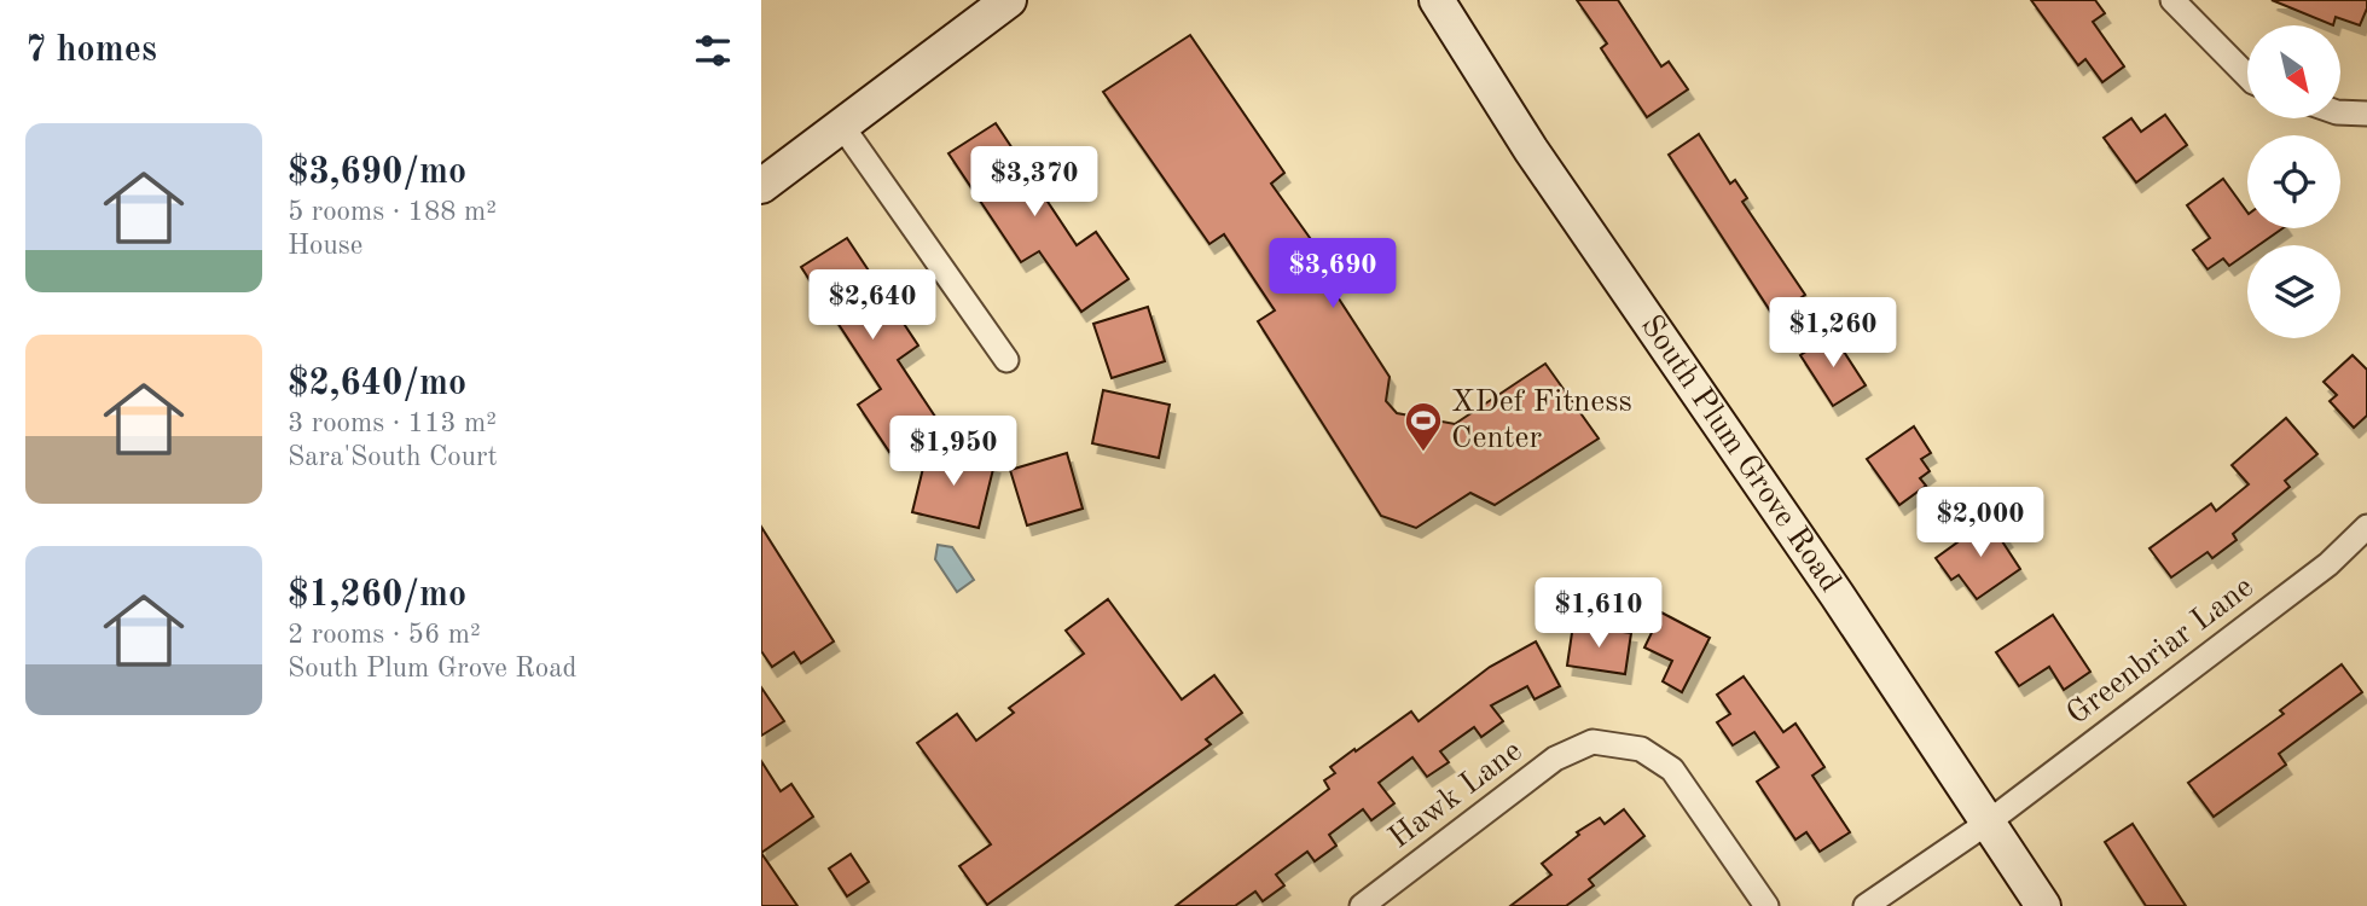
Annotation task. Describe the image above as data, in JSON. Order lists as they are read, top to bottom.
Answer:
{
  "streets": {
    "street": ["South Plum Grove Road", "Greenbriar Lane", "Hawk Lane"]
  },
  "crossings": [
    ["South Plum Grove Road", "Greenbriar Lane"]
  ],
  "places": {
    "sports": ["XDef Fitness Center"]
  },
  "north": "bottom right",
  "page": {
    "heading": "7 homes",
    "list": [
      {
        "name": "$3,690/mo",
        "note": "5 rooms · 188 m² · House"
      },
      {
        "name": "$2,640/mo",
        "note": "3 rooms · 113 m² · Sara'South Court"
      },
      {
        "name": "$1,260/mo",
        "note": "2 rooms · 56 m² · South Plum Grove Road"
      }
    ],
    "price": [
      "$3,370",
      "$3,690",
      "$2,640",
      "$1,260",
      "$1,950",
      "$2,000",
      "$1,610"
    ]
  }
}
